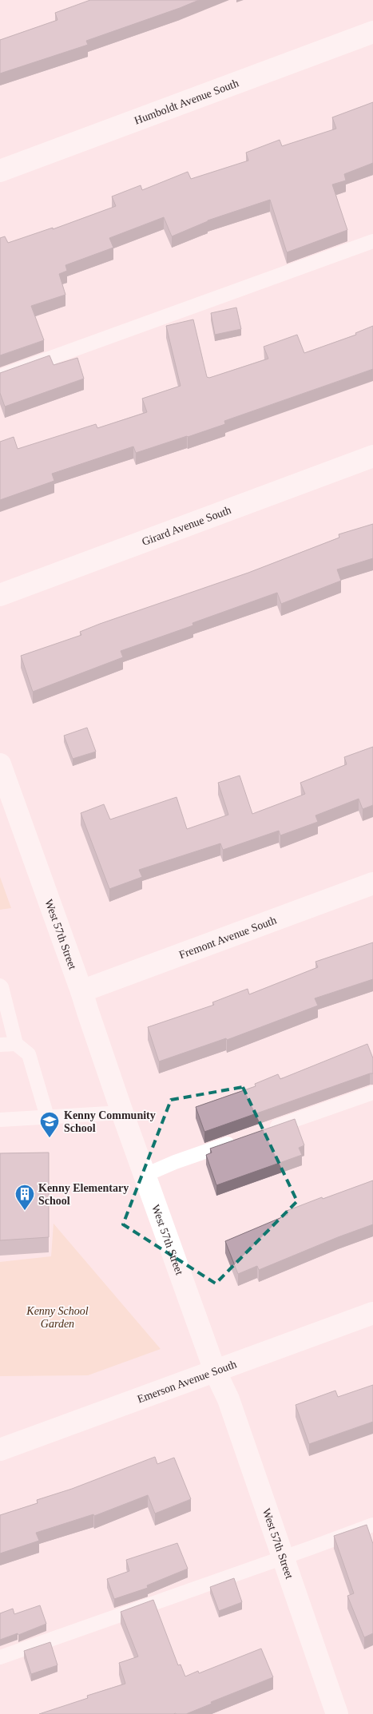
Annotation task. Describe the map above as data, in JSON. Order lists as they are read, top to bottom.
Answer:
{
  "streets": {
    "street": [
      "Humboldt Avenue South",
      "Girard Avenue South",
      "West 57th Street",
      "Fremont Avenue South",
      "Emerson Avenue South"
    ]
  },
  "crossings": [
    ["West 57th Street", "Fremont Avenue South"],
    ["West 57th Street", "Emerson Avenue South"]
  ],
  "parks": ["Kenny School Garden"],
  "places": {
    "school or university": ["Kenny Community School"],
    "building": ["Kenny Elementary School"]
  }
}
